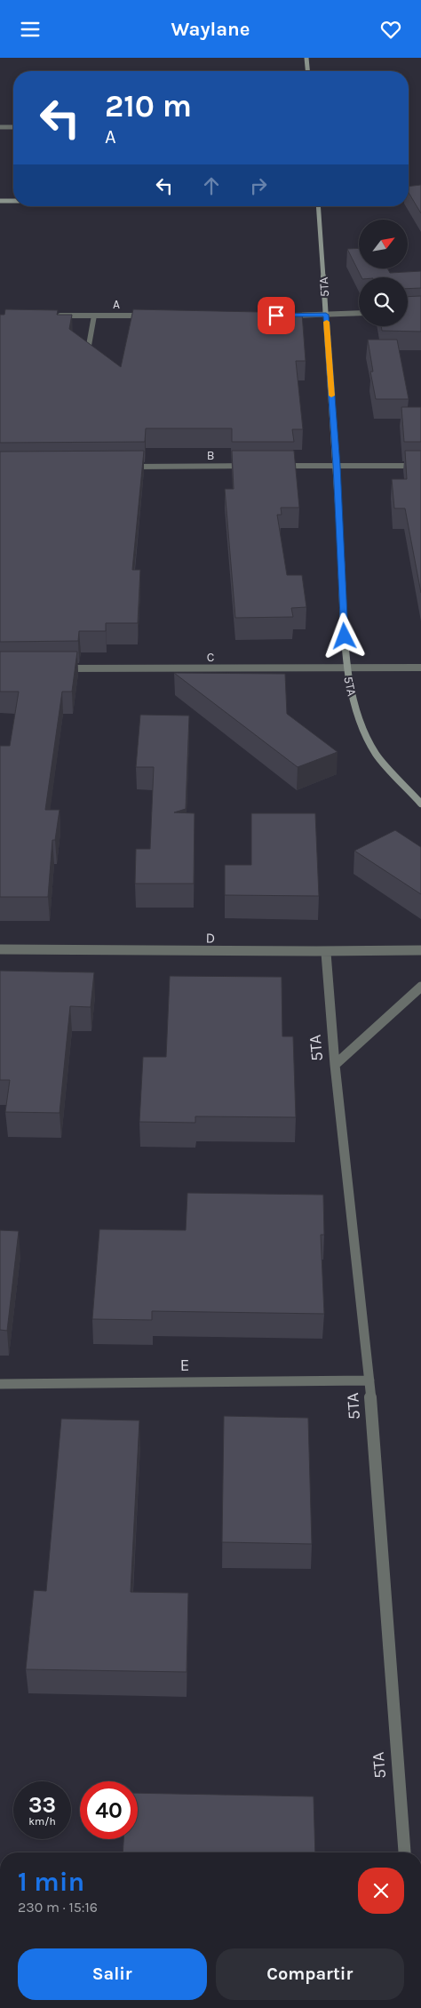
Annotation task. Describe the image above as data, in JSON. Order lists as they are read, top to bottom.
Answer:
{
  "streets": {
    "street": [
      "5TA",
      "A",
      "B",
      "C",
      "D",
      "E"
    ]
  },
  "crossings": [
    ["5TA", "C"],
    ["5TA", "D"],
    ["5TA", "E"]
  ],
  "north": "top right",
  "page": {
    "header": "Waylane",
    "turn": ["210 m", "A"],
    "speed": "33 km/h",
    "limit": "40",
    "heading": ["1 min", "230 m · 15:16"],
    "buttons": ["Salir", "Compartir"]
  }
}
